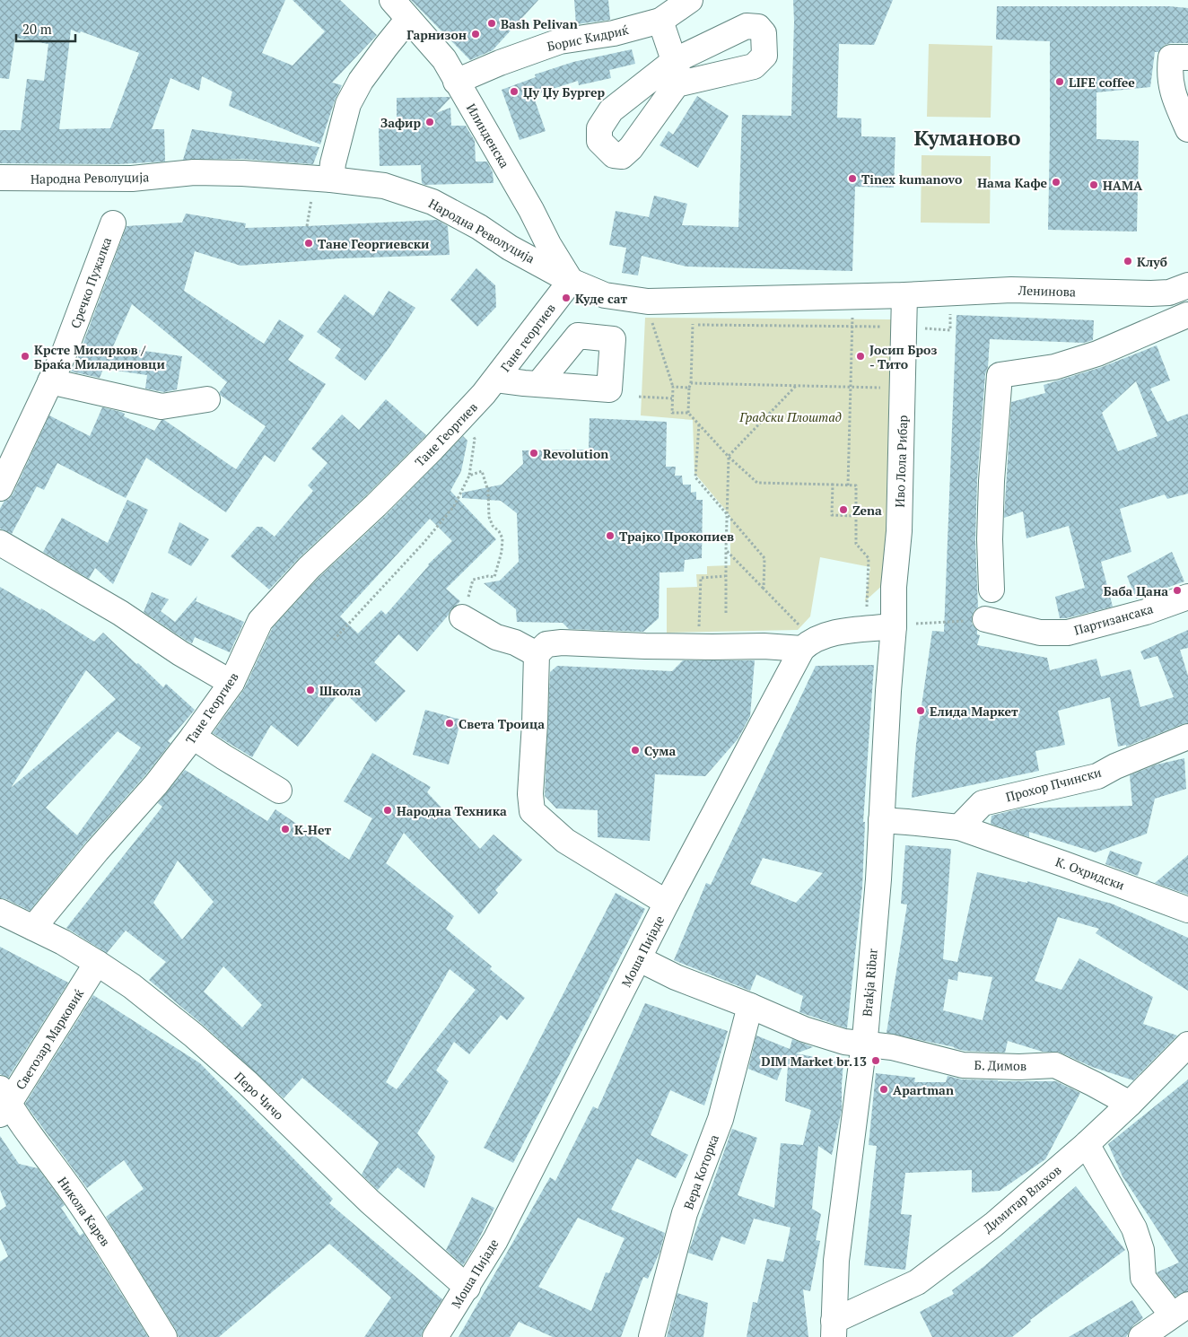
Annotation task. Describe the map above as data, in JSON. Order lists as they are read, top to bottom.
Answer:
{
  "streets": {
    "street": [
      "Борис Кидриќ",
      "Илинденска",
      "Народна Револуција",
      "Сречко Пужалка",
      "Ленинова",
      "Гане георгиев",
      "Тане Георгиев",
      "Иво Лола Рибар",
      "Партизансака",
      "Прохор Пчински",
      "К. Охридски",
      "Моша Пијаде",
      "Brakja Ribar",
      "Светозар Марковиќ",
      "Б. Димов",
      "Перо Чичо",
      "Вера Которка",
      "Димитар Влахов",
      "Никола Карев"
    ]
  },
  "crossings": [
    ["Борис Кидриќ", "Илинденска"],
    ["Илинденска", "Народна Револуција"],
    ["Илинденска", "Гане георгиев"],
    ["Народна Револуција", "Ленинова"],
    ["Народна Револуција", "Гане георгиев"],
    ["Народна Револуција", "Иво Лола Рибар"],
    ["Ленинова", "Иво Лола Рибар"],
    ["Гане георгиев", "Тане Георгиев"],
    ["Тане Георгиев", "Перо Чичо"],
    ["Иво Лола Рибар", "Brakja Ribar"],
    ["Прохор Пчински", "К. Охридски"],
    ["Моша Пијаде", "Б. Димов"],
    ["Моша Пијаде", "Перо Чичо"],
    ["Brakja Ribar", "Б. Димов"],
    ["Brakja Ribar", "Димитар Влахов"],
    ["Светозар Марковиќ", "Перо Чичо"],
    ["Светозар Марковиќ", "Никола Карев"],
    ["Б. Димов", "Вера Которка"],
    ["Б. Димов", "Димитар Влахов"]
  ],
  "districts": ["Куманово"],
  "parks": ["Градски Плоштад"],
  "places": [
    "Bash Pelivan",
    "Гарнизон",
    "LIFE coffee",
    "Џу Џу Бургер",
    "Зафир",
    "Tinex kumanovo",
    "Нама Кафе",
    "НАМА",
    "Тане Георгиевски",
    "Клуб",
    "Куде сат",
    "Крсте Мисирков / Браќа Миладиновци",
    "Јосип Броз - Тито",
    "Revolution",
    "Zena",
    "Трајко Прокопиев",
    "Баба Цана",
    "Школа",
    "Елида Маркет",
    "Света Троица",
    "Сума",
    "Народна Техника",
    "К-Нет",
    "DIM Market br.13",
    "Apartman"
  ],
  "scale_bar": "20 m"
}
